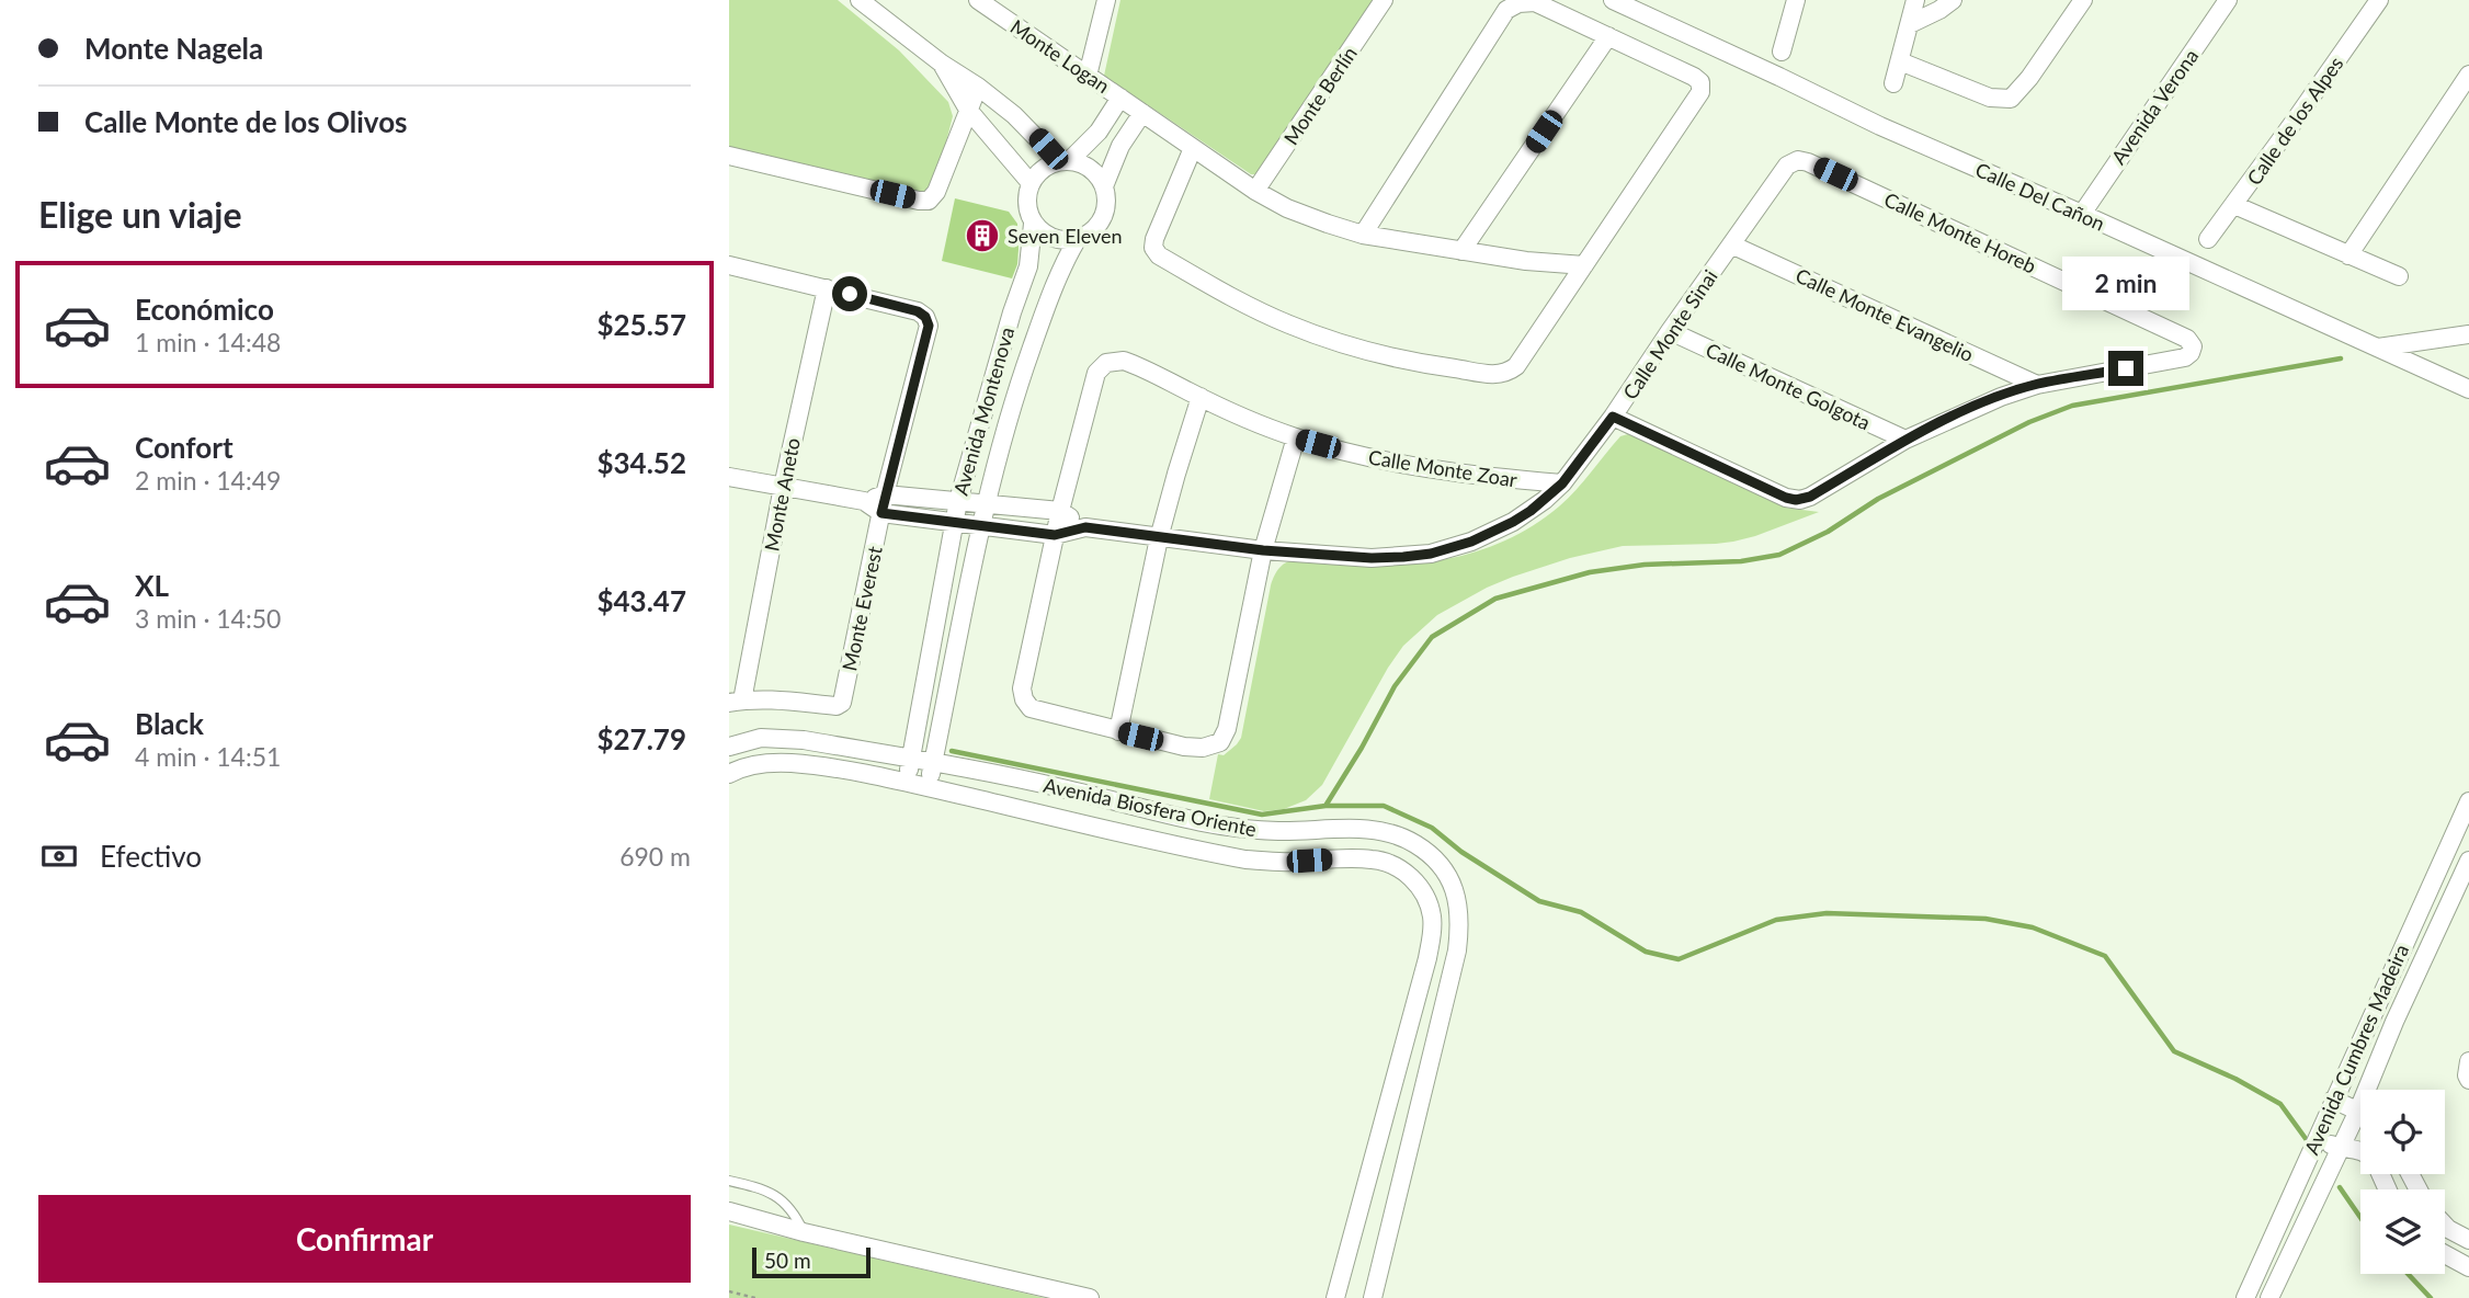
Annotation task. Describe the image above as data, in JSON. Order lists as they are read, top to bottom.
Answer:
{
  "streets": {
    "street": [
      "Monte Logan",
      "Monte Berlín",
      "Avenida Verona",
      "Calle de los Alpes",
      "Calle Del Cañon",
      "Calle Monte Horeb",
      "Calle Monte Evangelio",
      "Calle Monte Sinai",
      "Calle Monte Golgota",
      "Avenida Montenova",
      "Calle Monte Zoar",
      "Monte Aneto",
      "Monte Everest",
      "Avenida Biosfera Oriente",
      "Avenida Cumbres Madeira"
    ]
  },
  "crossings": [
    ["Monte Logan", "Monte Berlín"],
    ["Avenida Verona", "Calle Del Cañon"],
    ["Calle Monte Horeb", "Calle Monte Evangelio"],
    ["Calle Monte Horeb", "Calle Monte Sinai"],
    ["Calle Monte Evangelio", "Calle Monte Sinai"],
    ["Calle Monte Sinai", "Calle Monte Golgota"],
    ["Calle Monte Sinai", "Calle Monte Zoar"],
    ["Avenida Montenova", "Avenida Biosfera Oriente"],
    ["Monte Aneto", "Monte Everest"]
  ],
  "places": {
    "building": ["Seven Eleven"]
  },
  "scale_bar": "50 m",
  "page": {
    "banner": ["Monte Nagela", "Calle Monte de los Olivos"],
    "heading": "Elige un viaje",
    "bubble": "2 min",
    "list": [
      {
        "name": "Económico",
        "note": "1 min · 14:48",
        "value": "$25.57"
      },
      {
        "name": "Confort",
        "note": "2 min · 14:49",
        "value": "$34.52"
      },
      {
        "name": "XL",
        "note": "3 min · 14:50",
        "value": "$43.47"
      },
      {
        "name": "Black",
        "note": "4 min · 14:51",
        "value": "$27.79"
      }
    ],
    "pay": ["Efectivo", "690 m"],
    "buttons": "Confirmar",
    "scale": "50 m"
  }
}
